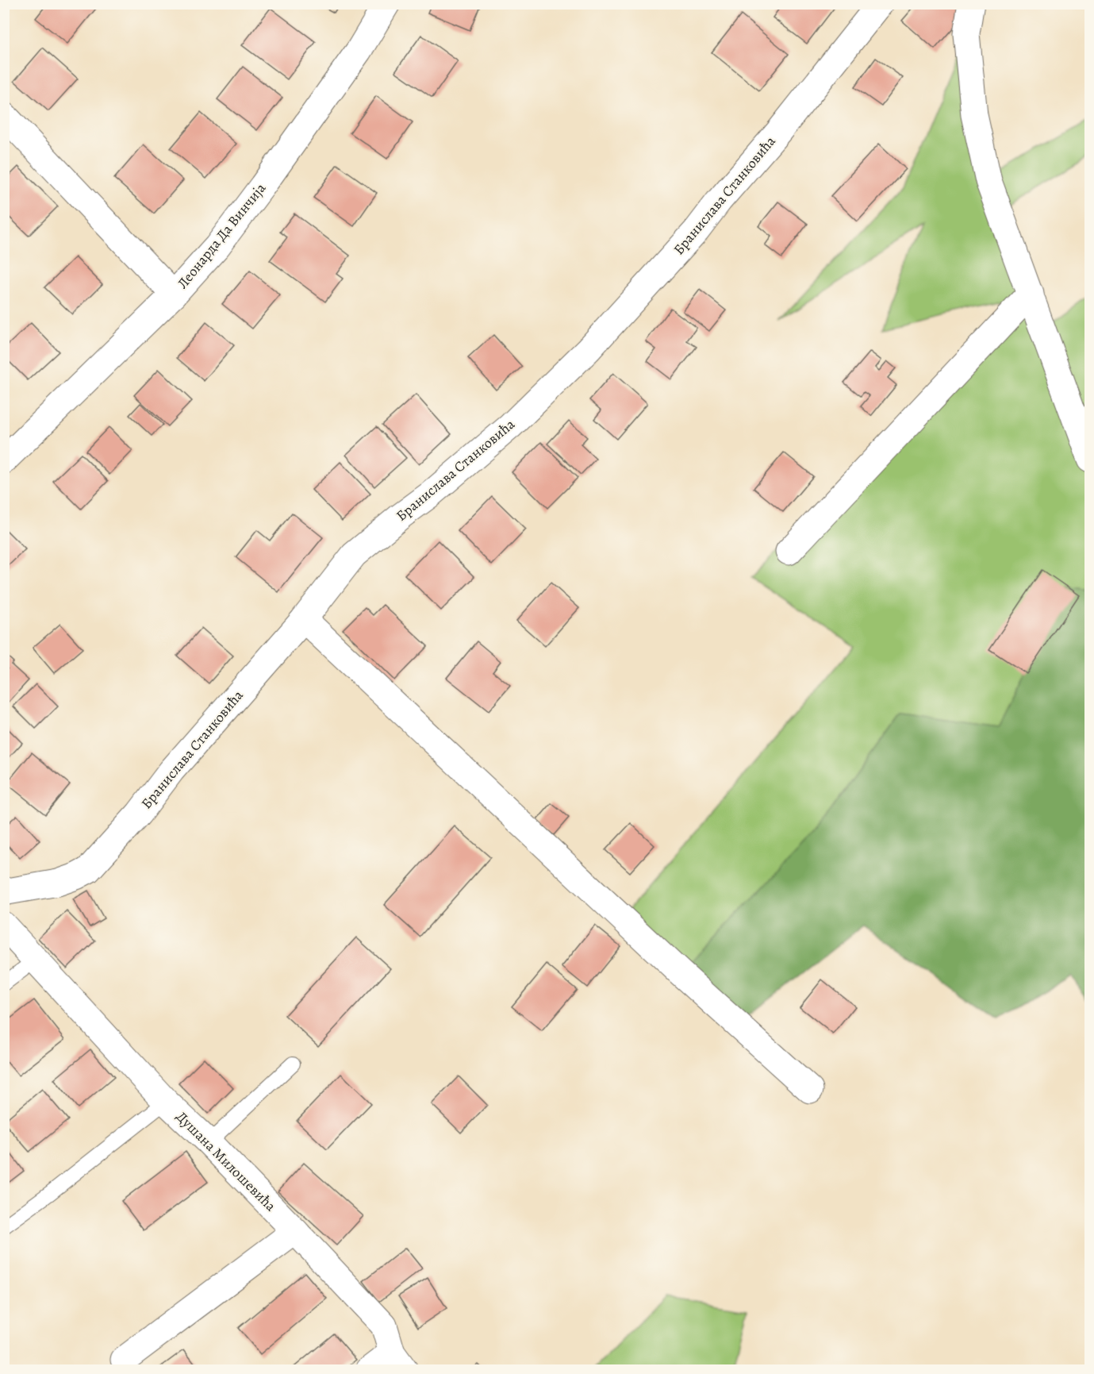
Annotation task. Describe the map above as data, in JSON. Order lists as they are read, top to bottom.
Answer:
{
  "streets": {
    "street": ["Бранислава Станковића", "Леонарда Да Винчија", "Душана Милошевића"]
  }
}
